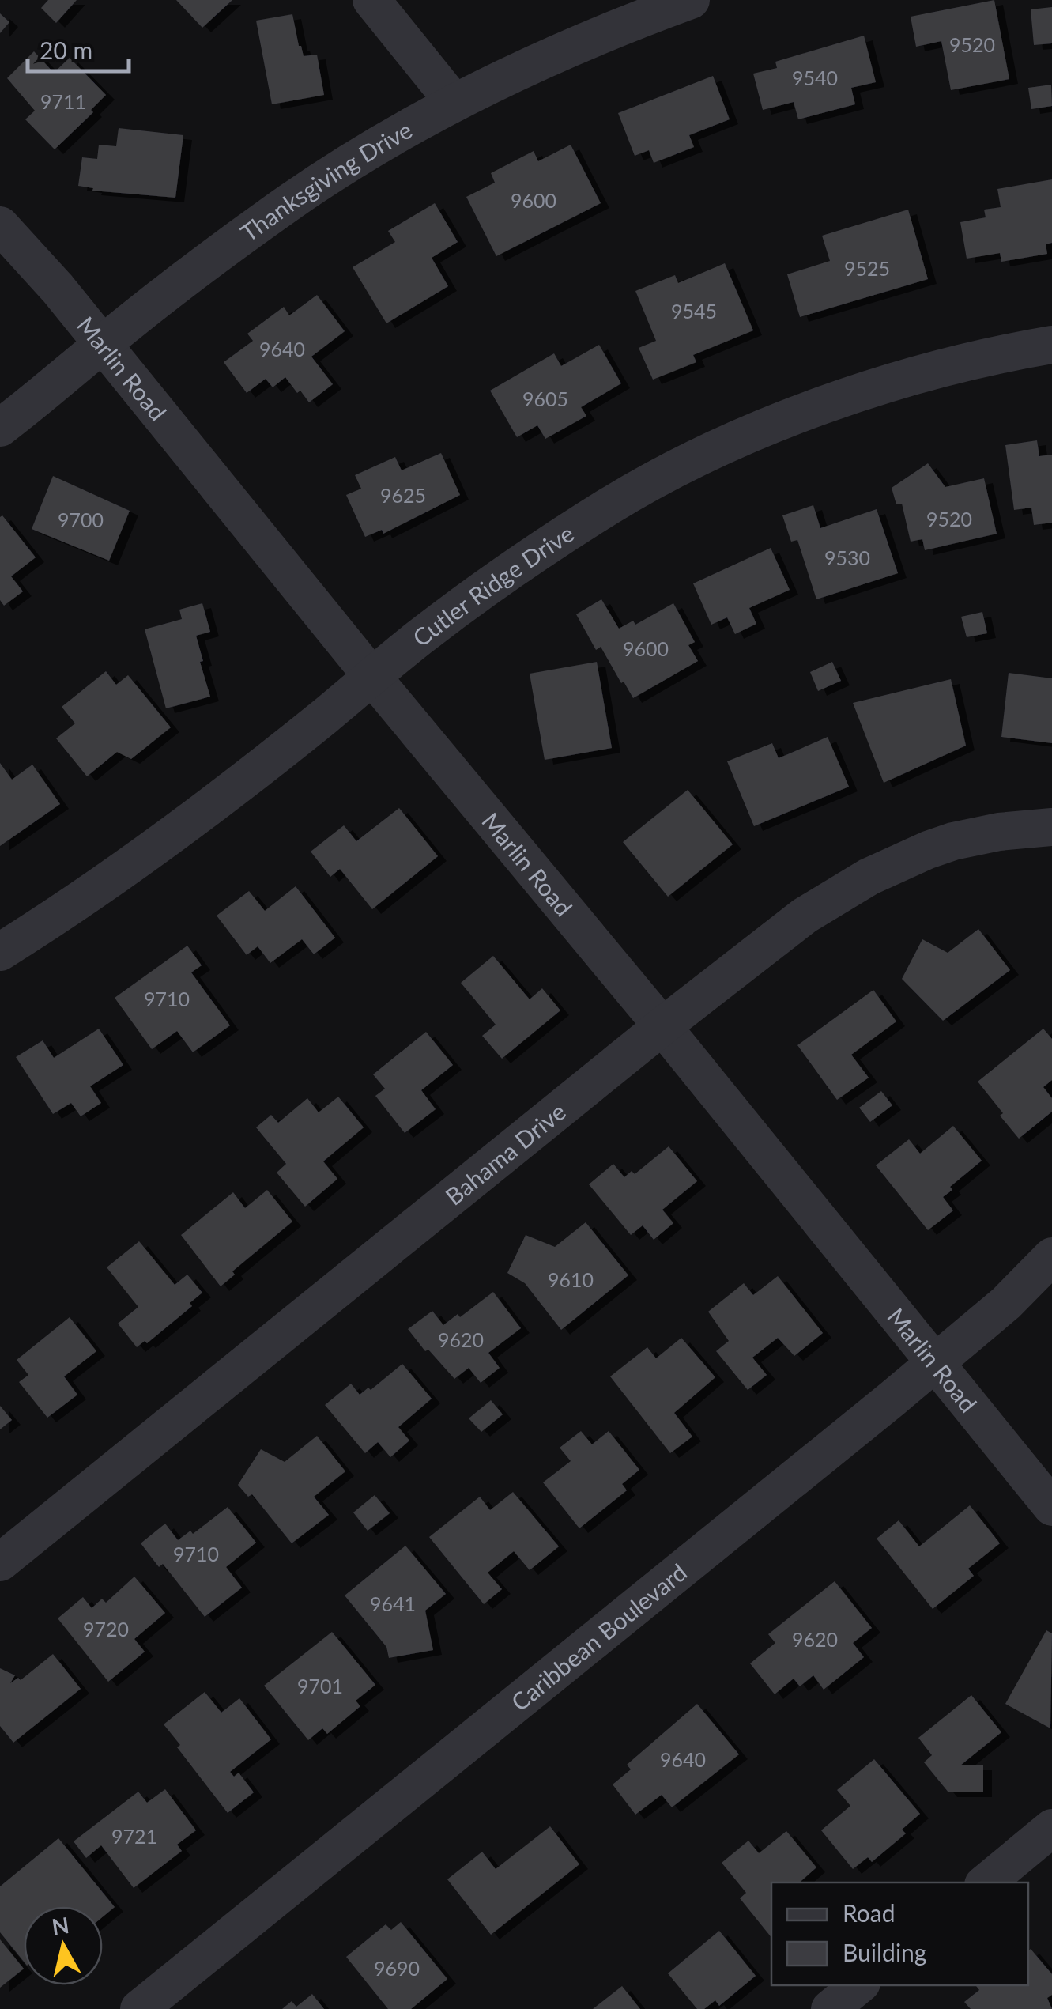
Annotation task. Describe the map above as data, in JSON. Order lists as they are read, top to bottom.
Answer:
{
  "streets": {
    "street": [
      "Thanksgiving Drive",
      "Marlin Road",
      "Cutler Ridge Drive",
      "Bahama Drive",
      "Caribbean Boulevard"
    ]
  },
  "crossings": [
    ["Thanksgiving Drive", "Marlin Road"],
    ["Marlin Road", "Cutler Ridge Drive"],
    ["Marlin Road", "Bahama Drive"],
    ["Marlin Road", "Caribbean Boulevard"]
  ],
  "house_numbers": [
    "9520",
    "9540",
    "9711",
    "9600",
    "9525",
    "9545",
    "9640",
    "9605",
    "9625",
    "9520",
    "9700",
    "9530",
    "9600",
    "9710",
    "9610",
    "9620",
    "9710",
    "9641",
    "9720",
    "9620",
    "9701",
    "9640",
    "9721",
    "9690"
  ],
  "legend": ["Road", "Building"],
  "scale_bar": "20 m",
  "north": "top"
}
